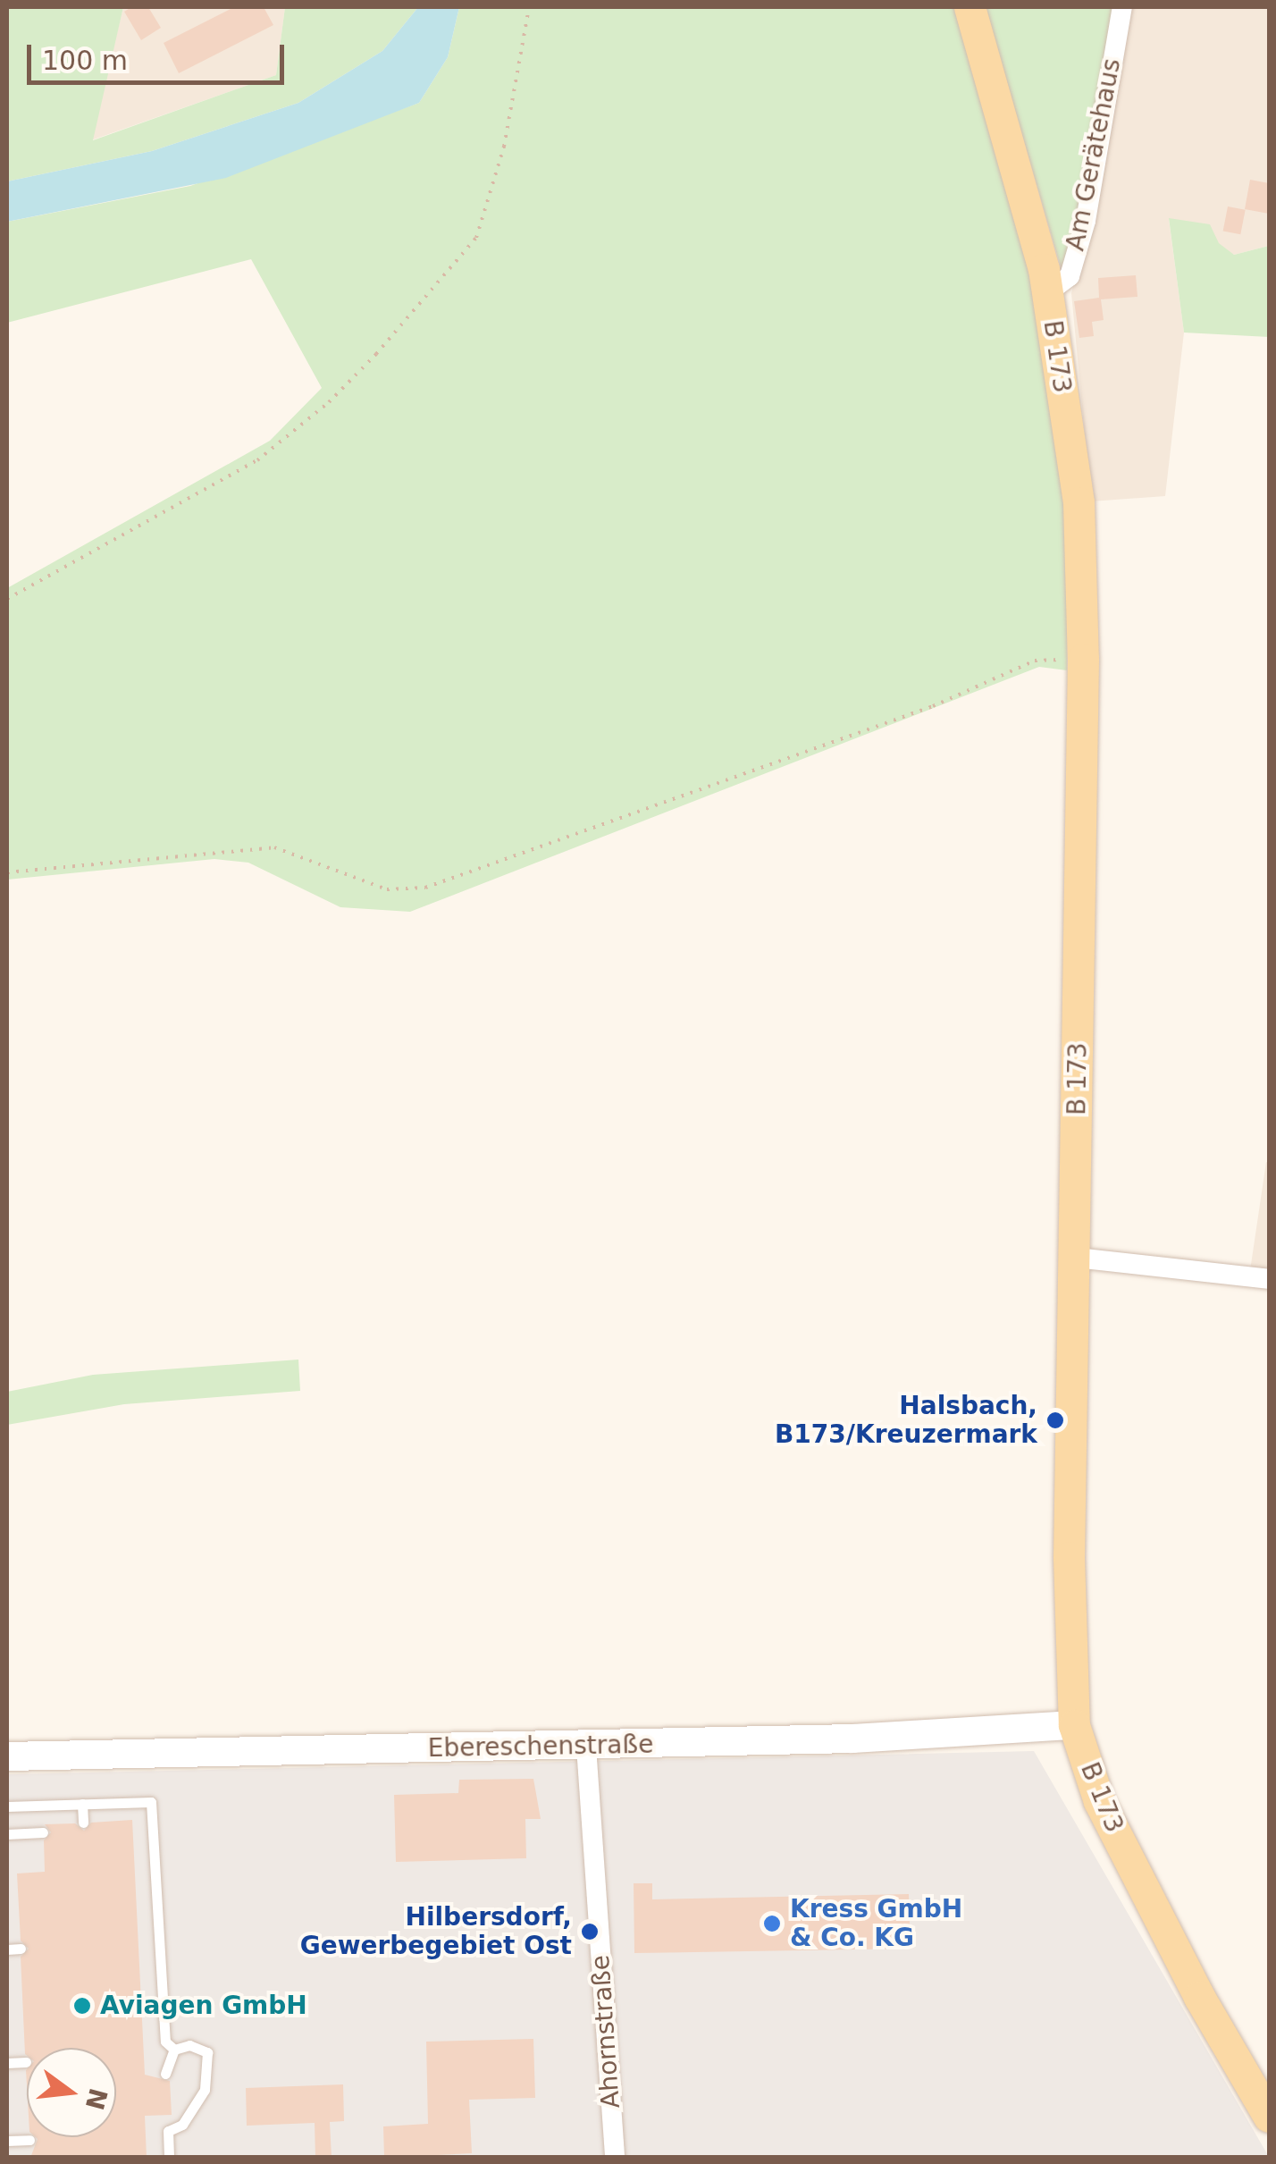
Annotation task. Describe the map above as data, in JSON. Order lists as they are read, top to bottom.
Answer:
{
  "streets": {
    "main road": ["B 173"],
    "street": ["Am Gerätehaus", "Ebereschenstraße", "Ahornstraße"]
  },
  "crossings": [
    ["Am Gerätehaus", "B 173"],
    ["B 173", "Ebereschenstraße"],
    ["Ebereschenstraße", "Ahornstraße"]
  ],
  "places": [
    "Halsbach, B173/Kreuzermark",
    "Kress GmbH & Co. KG",
    "Hilbersdorf, Gewerbegebiet Ost",
    "Aviagen GmbH"
  ],
  "scale_bar": "100 m",
  "north": "right"
}
